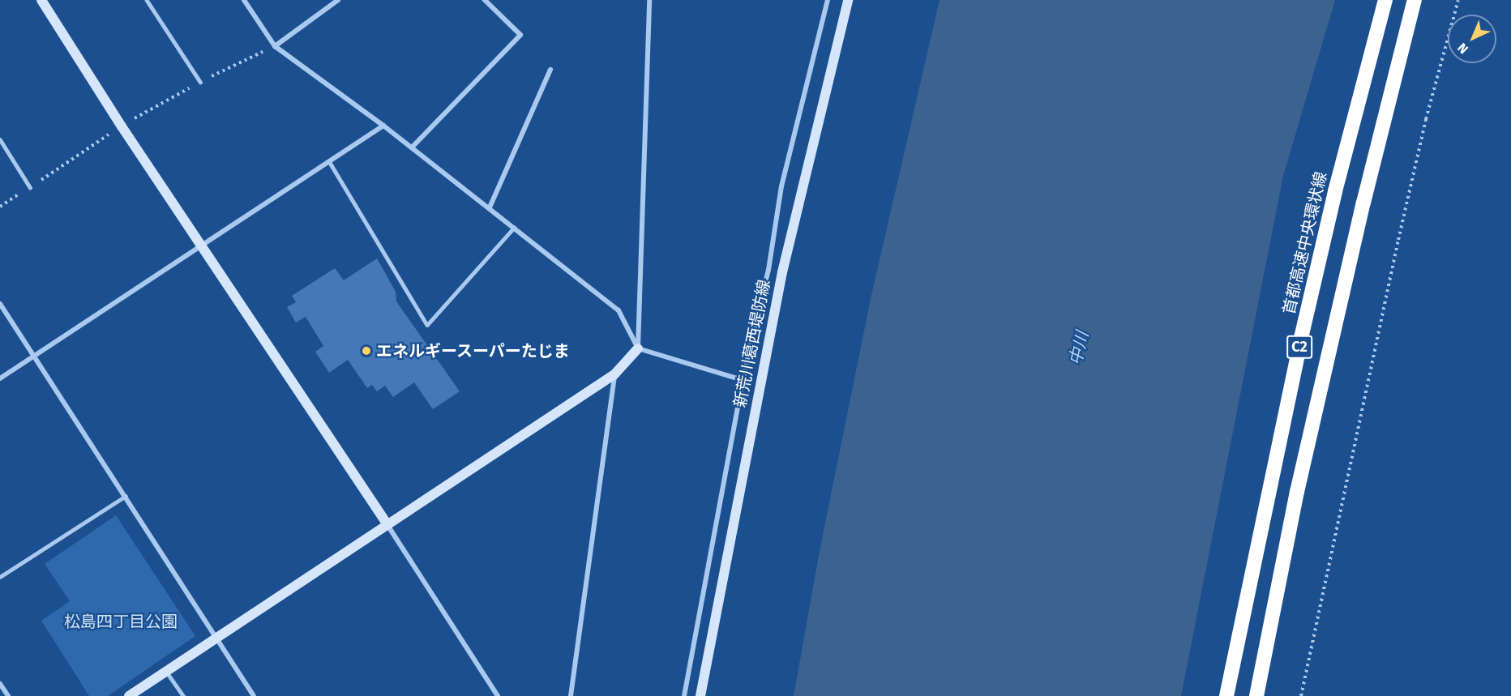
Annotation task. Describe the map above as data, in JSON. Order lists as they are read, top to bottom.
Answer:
{
  "streets": {
    "highway": ["首都高速中央環状線", "C2"],
    "street": ["新荒川葛西堤防線"]
  },
  "water": ["中川"],
  "parks": ["松島四丁目公園"],
  "places": ["エネルギースーパーたじま"],
  "north": "bottom left"
}
